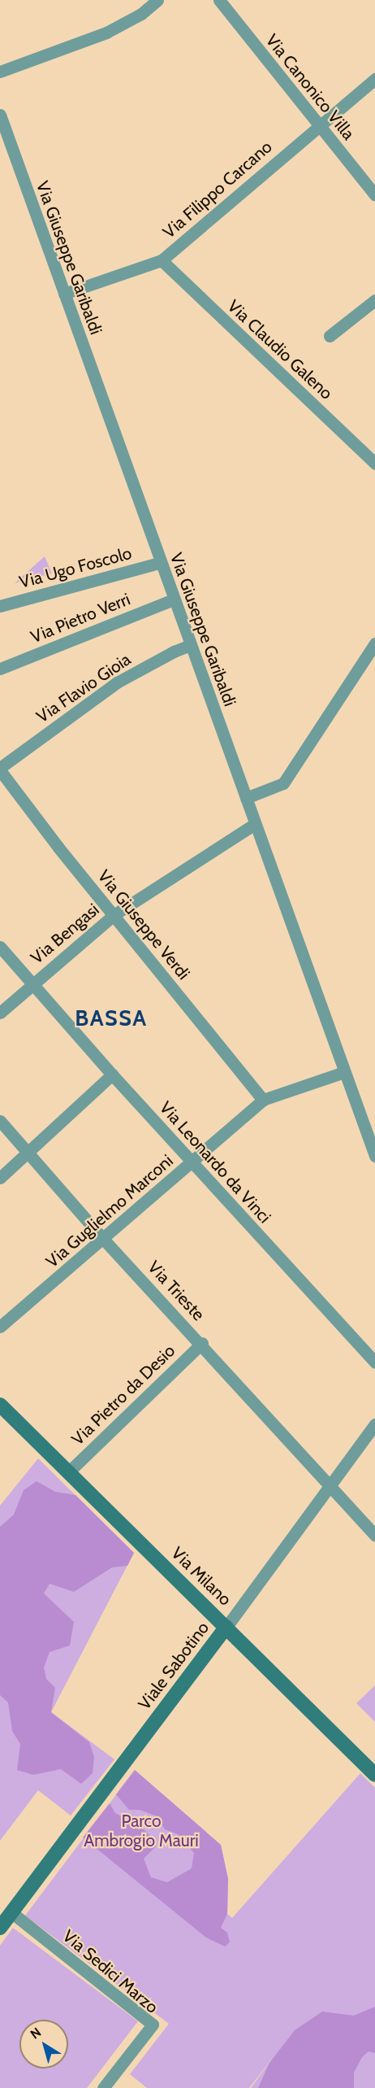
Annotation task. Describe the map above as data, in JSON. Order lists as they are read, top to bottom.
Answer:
{
  "streets": {
    "main road": ["Via Milano", "Viale Sabotino"],
    "street": [
      "Via Canonico Villa",
      "Via Filippo Carcano",
      "Via Giuseppe Garibaldi",
      "Via Claudio Galeno",
      "Via Ugo Foscolo",
      "Via Pietro Verri",
      "Via Flavio Gioia",
      "Via Giuseppe Verdi",
      "Via Bengasi",
      "Via Leonardo da Vinci",
      "Via Guglielmo Marconi",
      "Via Trieste",
      "Via Pietro da Desio",
      "Via Sedici Marzo"
    ]
  },
  "crossings": [
    ["Via Canonico Villa", "Via Filippo Carcano"],
    ["Via Filippo Carcano", "Via Giuseppe Garibaldi"],
    ["Via Filippo Carcano", "Via Claudio Galeno"],
    ["Via Giuseppe Garibaldi", "Via Ugo Foscolo"],
    ["Via Giuseppe Garibaldi", "Via Pietro Verri"],
    ["Via Giuseppe Garibaldi", "Via Flavio Gioia"],
    ["Via Giuseppe Garibaldi", "Via Bengasi"],
    ["Via Giuseppe Garibaldi", "Via Guglielmo Marconi"],
    ["Via Flavio Gioia", "Via Giuseppe Verdi"],
    ["Via Giuseppe Verdi", "Via Bengasi"],
    ["Via Giuseppe Verdi", "Via Guglielmo Marconi"],
    ["Via Bengasi", "Via Leonardo da Vinci"],
    ["Via Leonardo da Vinci", "Via Guglielmo Marconi"],
    ["Via Guglielmo Marconi", "Via Trieste"],
    ["Via Trieste", "Via Pietro da Desio"],
    ["Via Trieste", "Viale Sabotino"],
    ["Via Pietro da Desio", "Via Milano"],
    ["Via Milano", "Viale Sabotino"],
    ["Viale Sabotino", "Via Sedici Marzo"]
  ],
  "districts": ["BASSA"],
  "parks": ["Parco Ambrogio Mauri"],
  "north": "top left"
}
